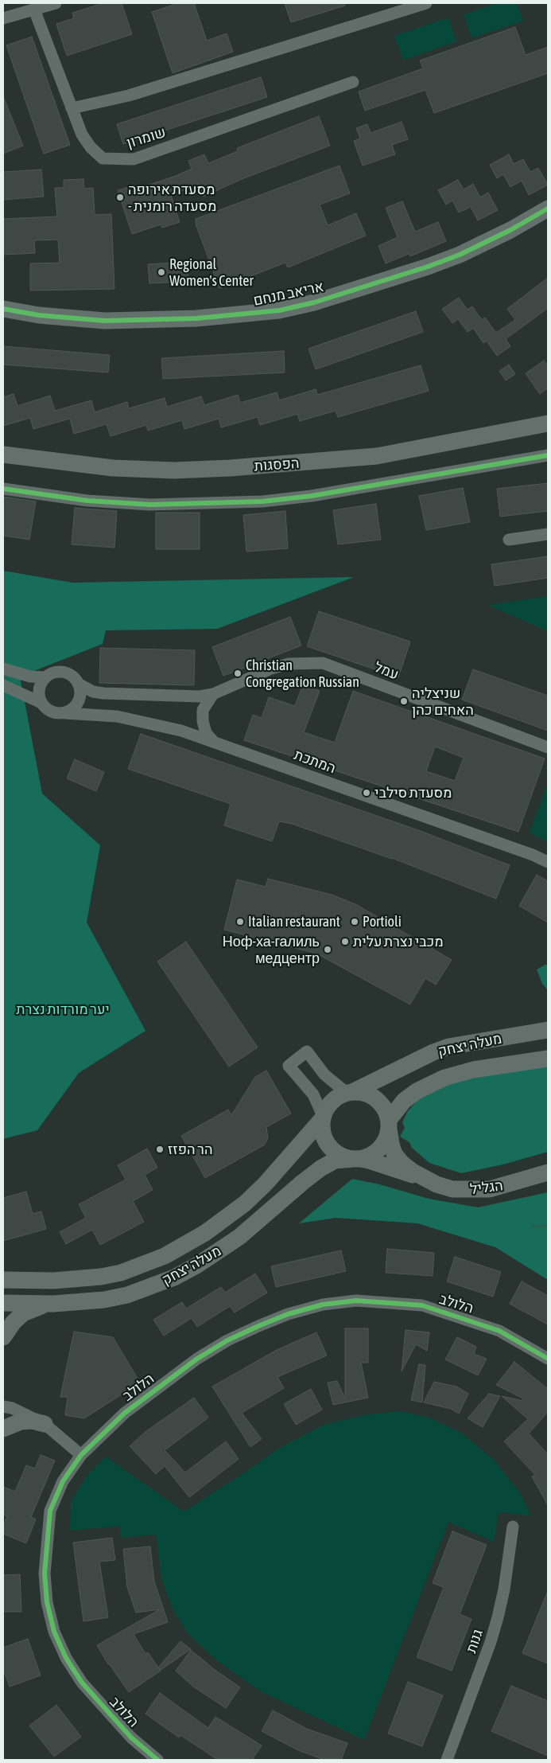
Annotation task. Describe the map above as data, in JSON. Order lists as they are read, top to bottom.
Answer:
{
  "streets": {
    "main road": [
      "אריאב מנחם",
      "הפסגות",
      "מעלה יצחק",
      "הגליל"
    ],
    "street": [
      "שומרון",
      "עמל",
      "המתכת",
      "הלולב",
      "גנות"
    ]
  },
  "crossings": [
    ["עמל", "המתכת"],
    ["מעלה יצחק", "הגליל"]
  ],
  "parks": ["יער מורדות נצרת"],
  "places": [
    "מסעדת אירופה - מסעדה רומנית",
    "Regional Women's Center",
    "Christian Congregation Russian",
    "שניצליה האחים כהן",
    "מסעדת סילבי",
    "Italian restaurant",
    "Portioli",
    "מכבי נצרת עלית",
    "Ноф-ха-галиль медцентр",
    "הר הפזז"
  ]
}
